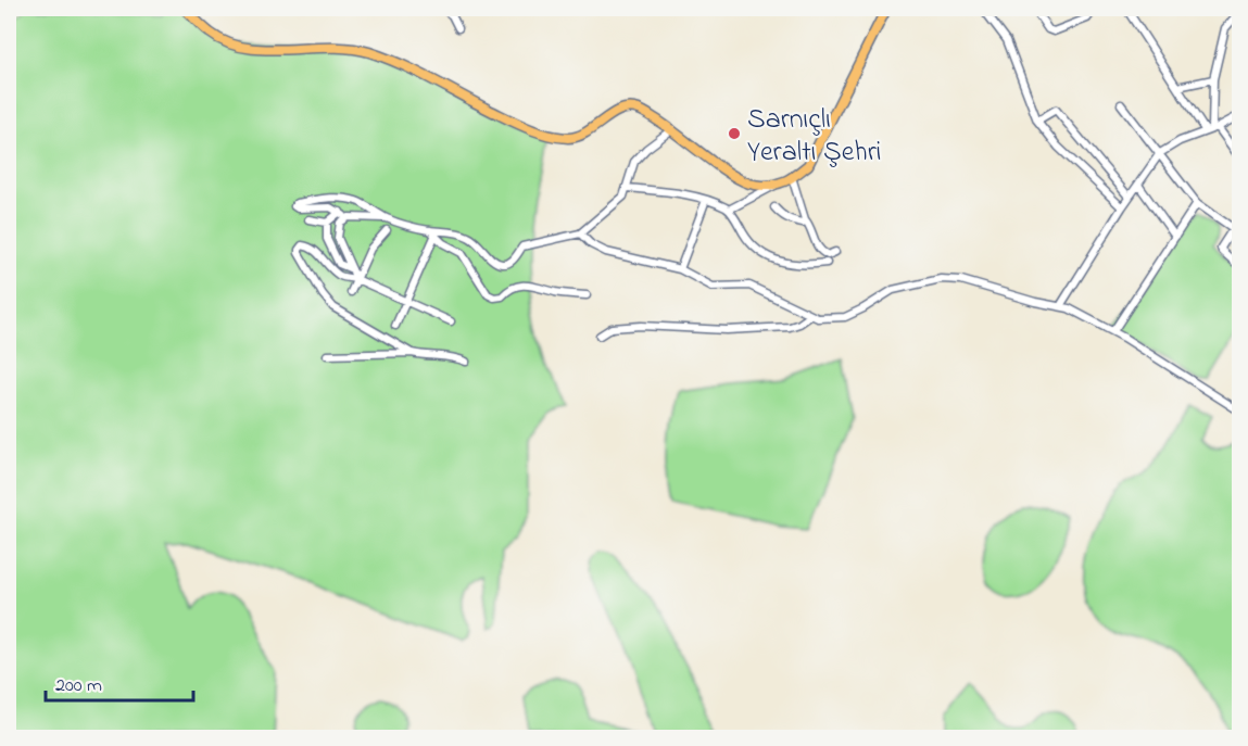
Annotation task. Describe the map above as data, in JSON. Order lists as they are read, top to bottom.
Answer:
{
  "places": ["Sarnıçlı Yeraltı Şehri"],
  "scale_bar": "200 m"
}
